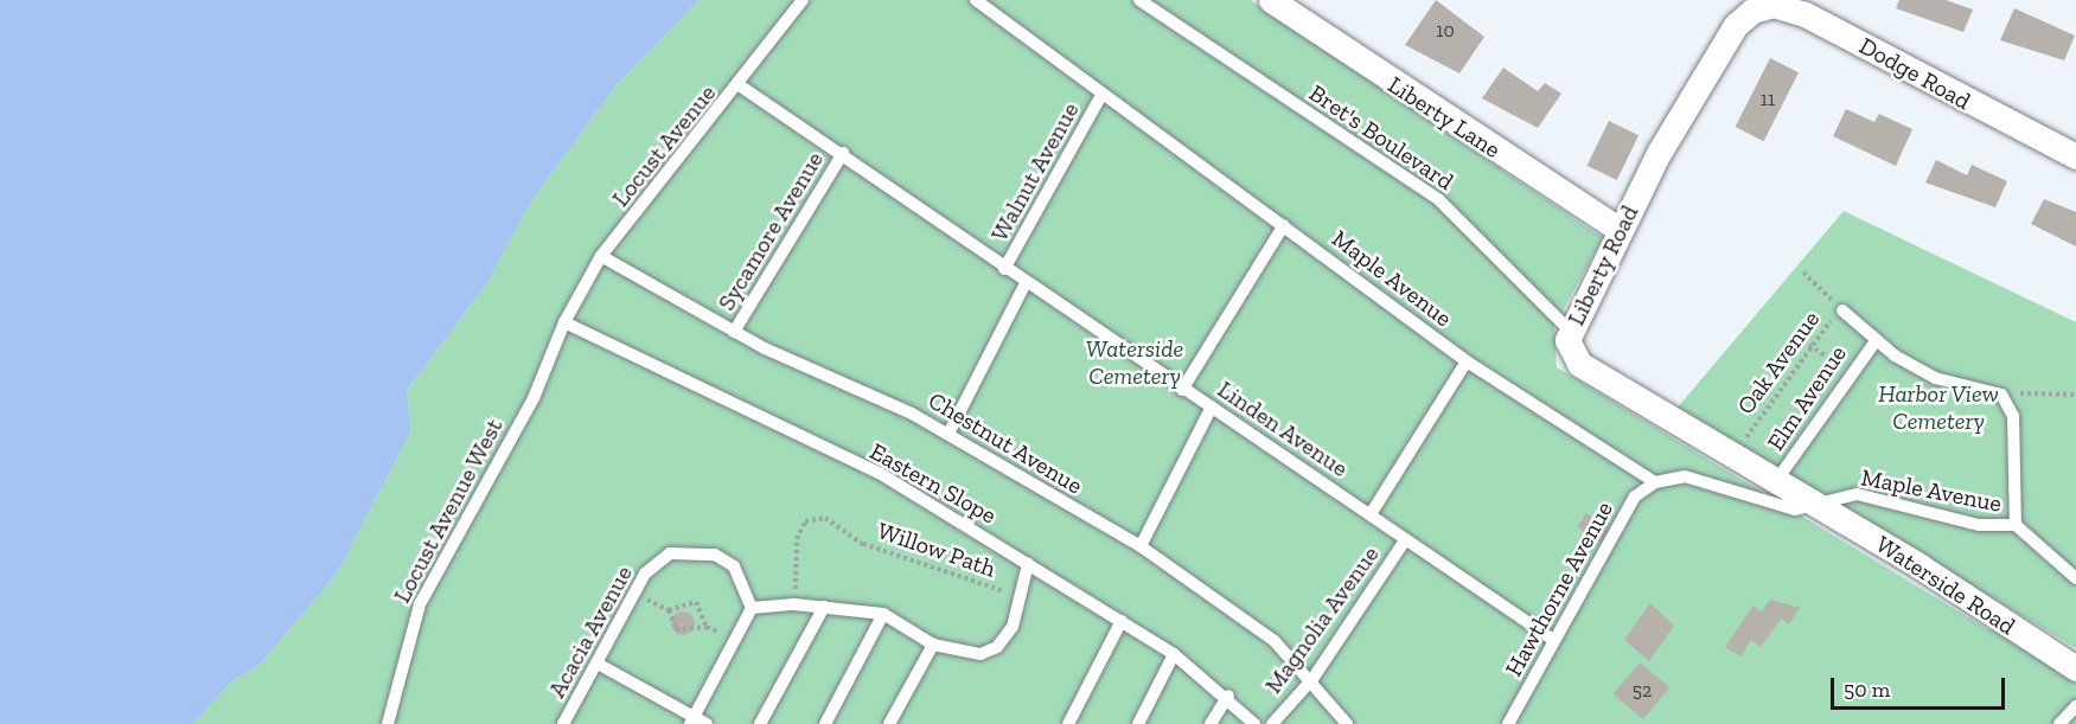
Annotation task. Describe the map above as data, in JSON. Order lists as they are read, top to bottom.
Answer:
{
  "streets": {
    "street": [
      "Dodge Road",
      "Liberty Lane",
      "Liberty Road",
      "Waterside Road"
    ],
    "lane": [
      "Bret's Boulevard",
      "Locust Avenue",
      "Walnut Avenue",
      "Sycamore Avenue",
      "Maple Avenue",
      "Elm Avenue",
      "Linden Avenue",
      "Chestnut Avenue",
      "Eastern Slope",
      "Locust Avenue West",
      "Hawthorne Avenue",
      "Magnolia Avenue",
      "Acacia Avenue"
    ],
    "path": ["Oak Avenue", "Willow Path"]
  },
  "crossings": [
    ["Dodge Road", "Liberty Road"],
    ["Liberty Lane", "Liberty Road"],
    ["Bret's Boulevard", "Liberty Road"],
    ["Locust Avenue", "Linden Avenue"],
    ["Locust Avenue", "Chestnut Avenue"],
    ["Locust Avenue", "Eastern Slope"],
    ["Locust Avenue", "Locust Avenue West"],
    ["Walnut Avenue", "Maple Avenue"],
    ["Walnut Avenue", "Linden Avenue"],
    ["Sycamore Avenue", "Linden Avenue"],
    ["Sycamore Avenue", "Chestnut Avenue"],
    ["Liberty Road", "Maple Avenue"],
    ["Liberty Road", "Elm Avenue"],
    ["Liberty Road", "Waterside Road"],
    ["Maple Avenue", "Waterside Road"],
    ["Maple Avenue", "Hawthorne Avenue"],
    ["Linden Avenue", "Hawthorne Avenue"],
    ["Linden Avenue", "Magnolia Avenue"],
    ["Chestnut Avenue", "Magnolia Avenue"],
    ["Eastern Slope", "Locust Avenue West"]
  ],
  "parks": ["Waterside Cemetery", "Harbor View Cemetery"],
  "house_numbers": ["10", "11", "52"],
  "scale_bar": "50 m"
}
